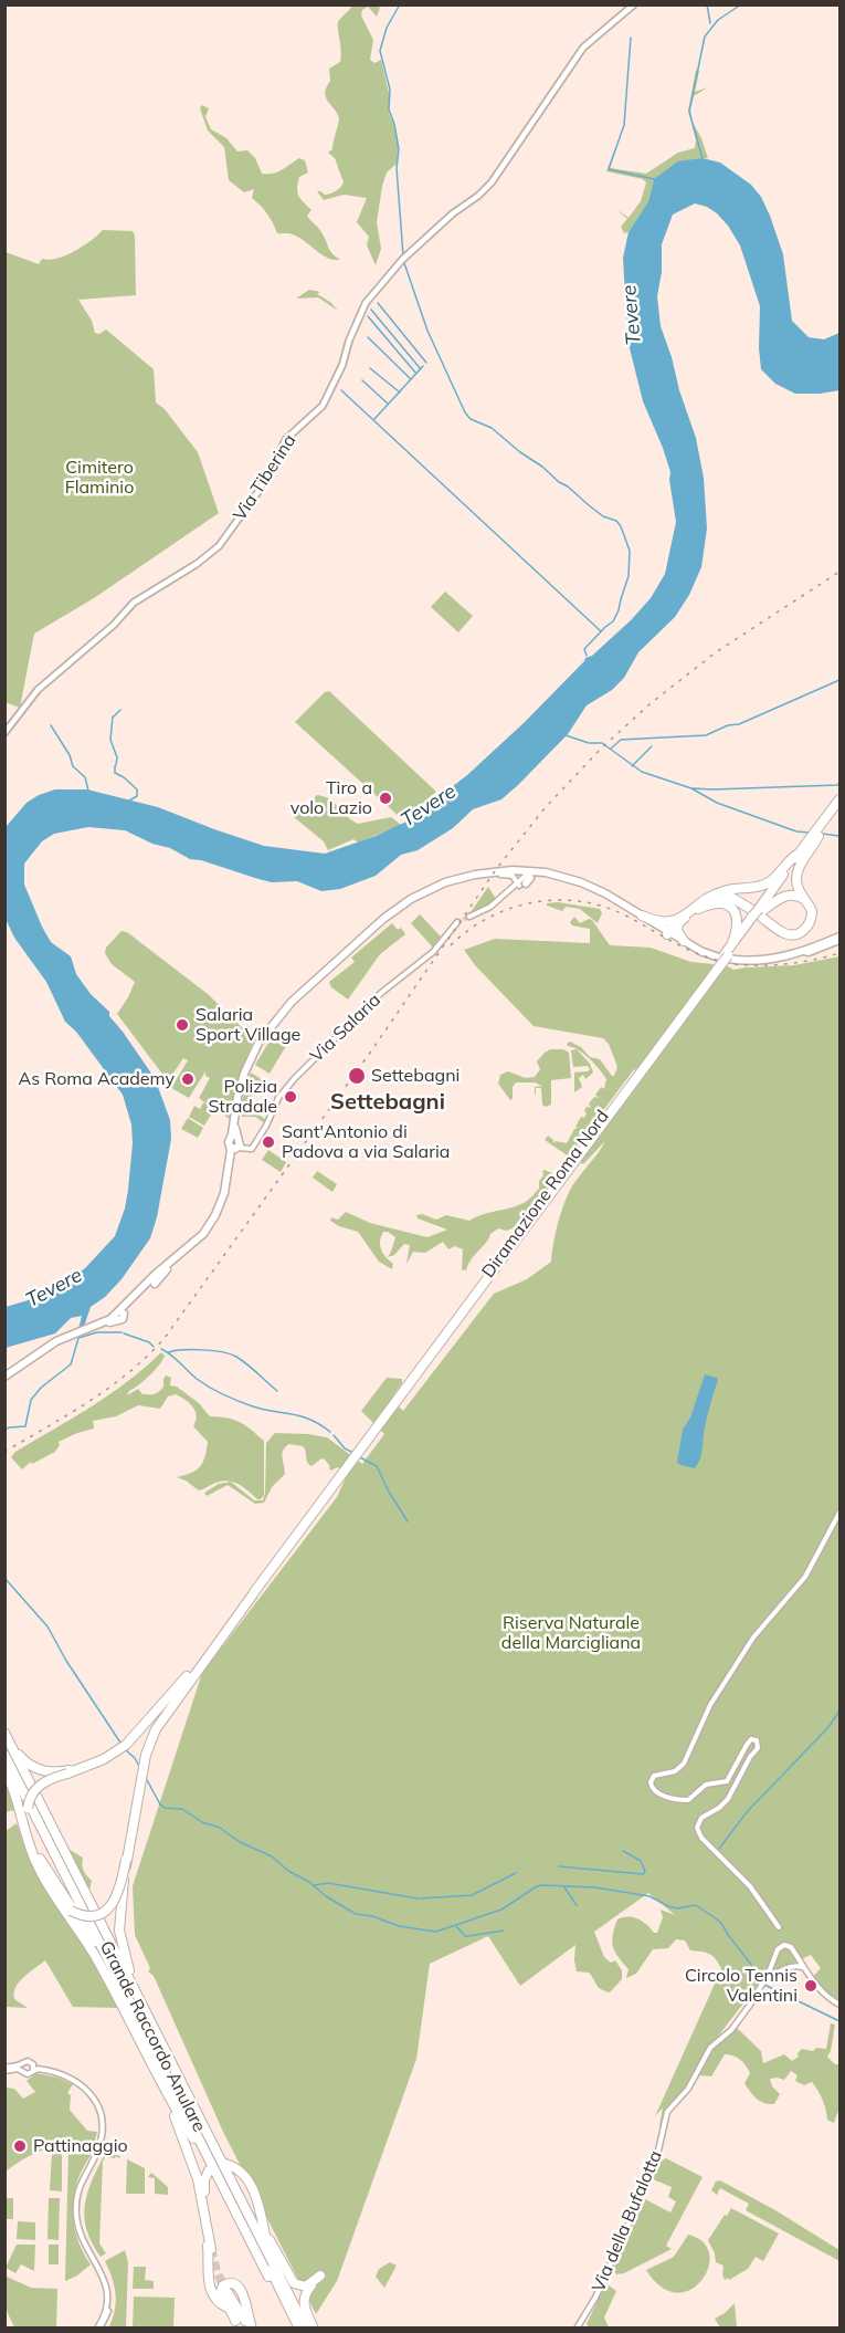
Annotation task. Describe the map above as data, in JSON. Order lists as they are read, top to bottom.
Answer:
{
  "streets": {
    "highway": ["Diramazione Roma Nord", "Grande Raccordo Anulare"],
    "main road": ["Via Tiberina"],
    "street": ["Via Salaria", "Via della Bufalotta"]
  },
  "districts": ["Settebagni"],
  "water": ["Tevere"],
  "parks": ["Cimitero Flaminio", "Riserva Naturale della Marcigliana"],
  "places": [
    "Tiro a volo Lazio",
    "Salaria Sport Village",
    "Settebagni",
    "As Roma Academy",
    "Polizia Stradale",
    "Sant'Antonio di Padova a via Salaria",
    "Circolo Tennis Valentini",
    "Pattinaggio"
  ]
}
